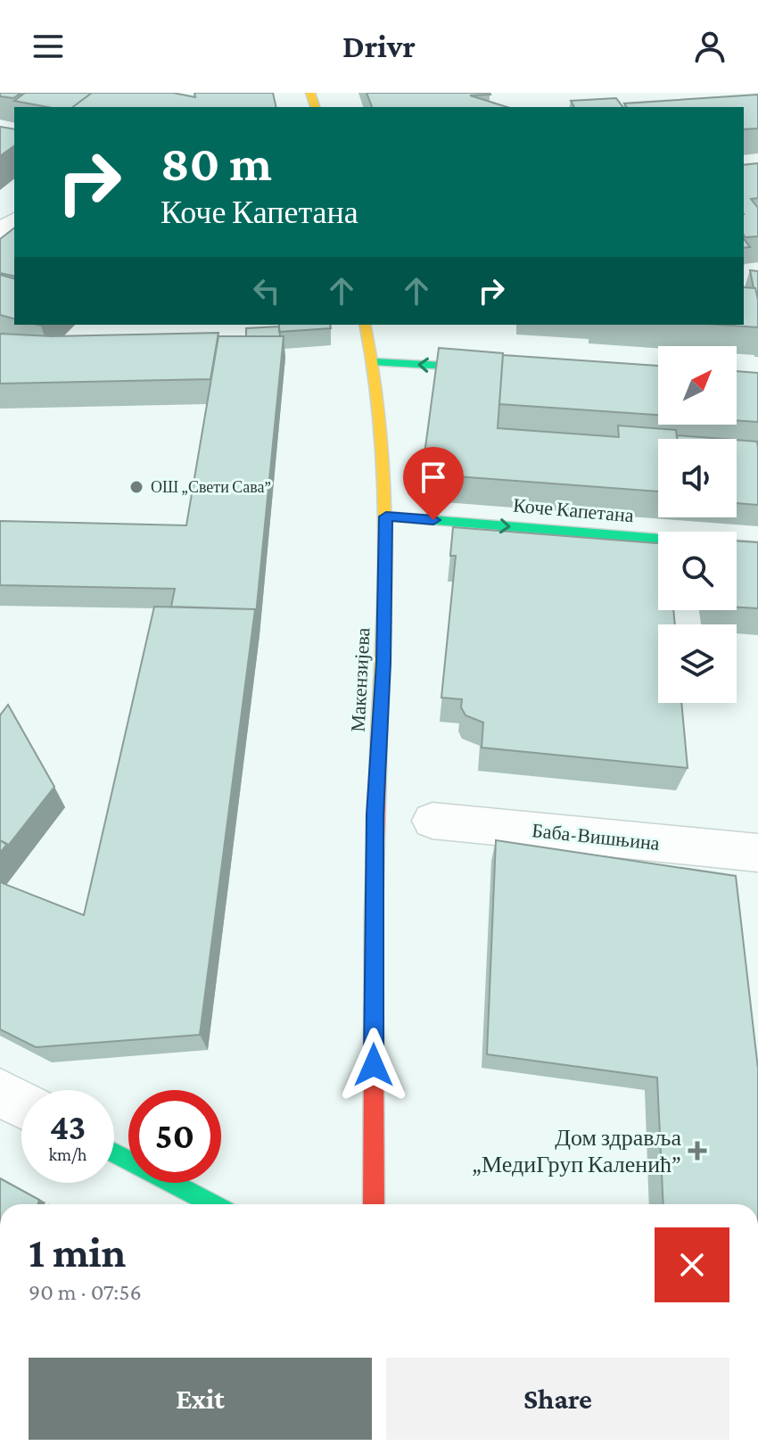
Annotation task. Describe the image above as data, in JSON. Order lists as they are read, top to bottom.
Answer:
{
  "streets": {
    "main road": ["Коче Капетана", "Макензијева"],
    "street": ["Баба-Вишњина"]
  },
  "crossings": [
    ["Коче Капетана", "Макензијева"]
  ],
  "one_way": ["Коче Капетана"],
  "places": {
    "other": ["ОШ „Свети Сава”"],
    "health": ["Дом здравља „МедиГруп Каленић”"]
  },
  "north": "top right",
  "page": {
    "header": "Drivr",
    "turn": ["80 m", "Коче Капетана"],
    "speed": "43 km/h",
    "limit": "50",
    "heading": ["1 min", "90 m · 07:56"],
    "buttons": ["Exit", "Share"]
  }
}
